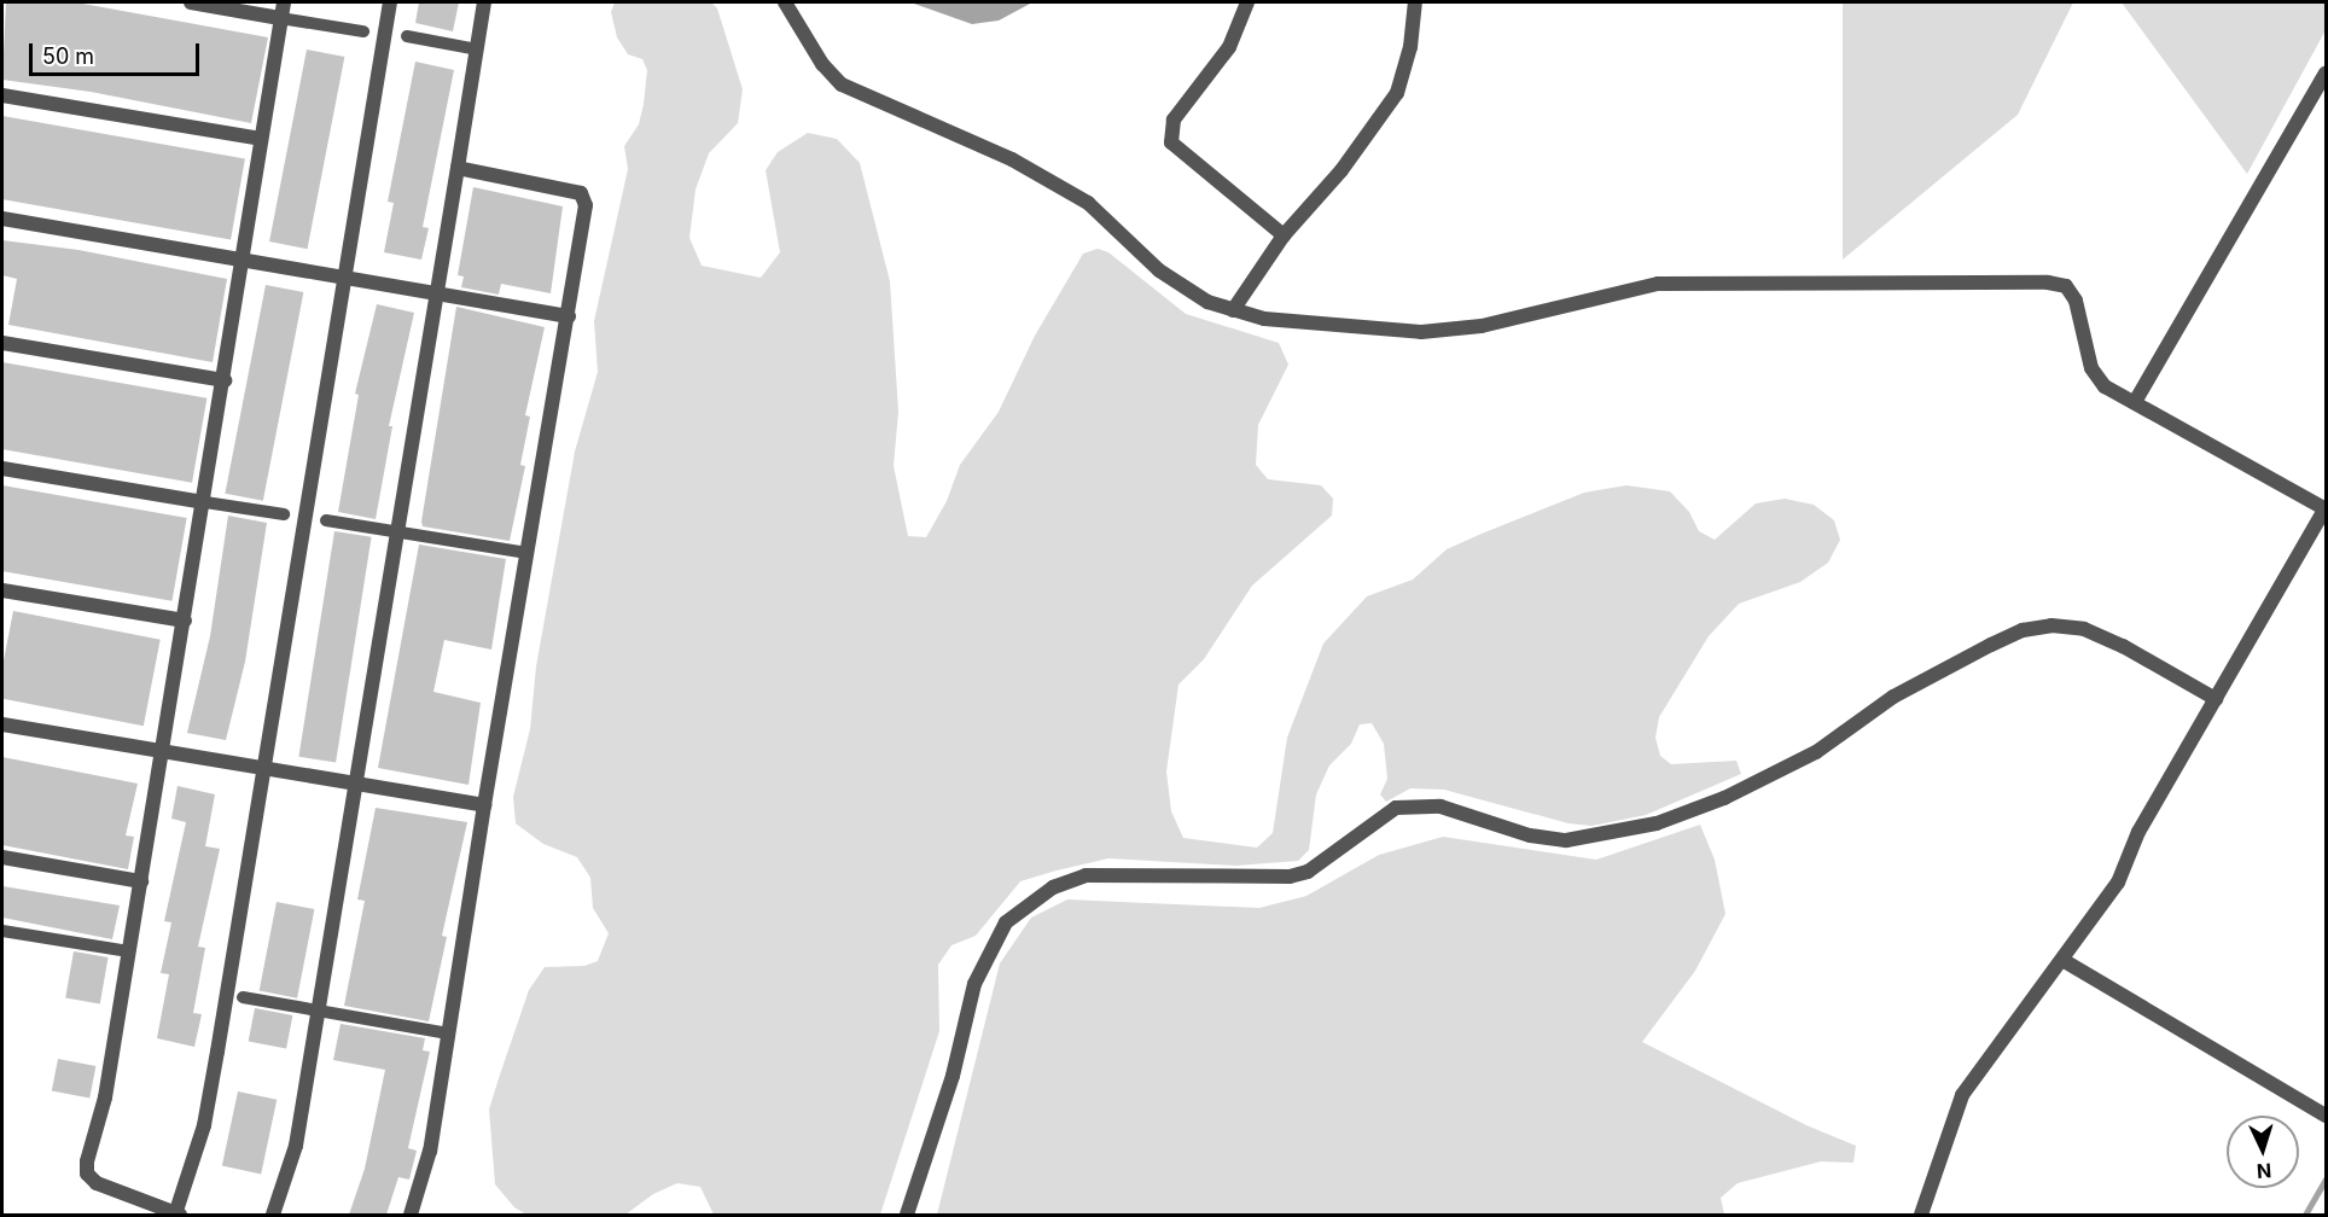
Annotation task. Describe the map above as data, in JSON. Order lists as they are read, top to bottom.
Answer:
{
  "scale_bar": "50 m",
  "north": "bottom"
}
